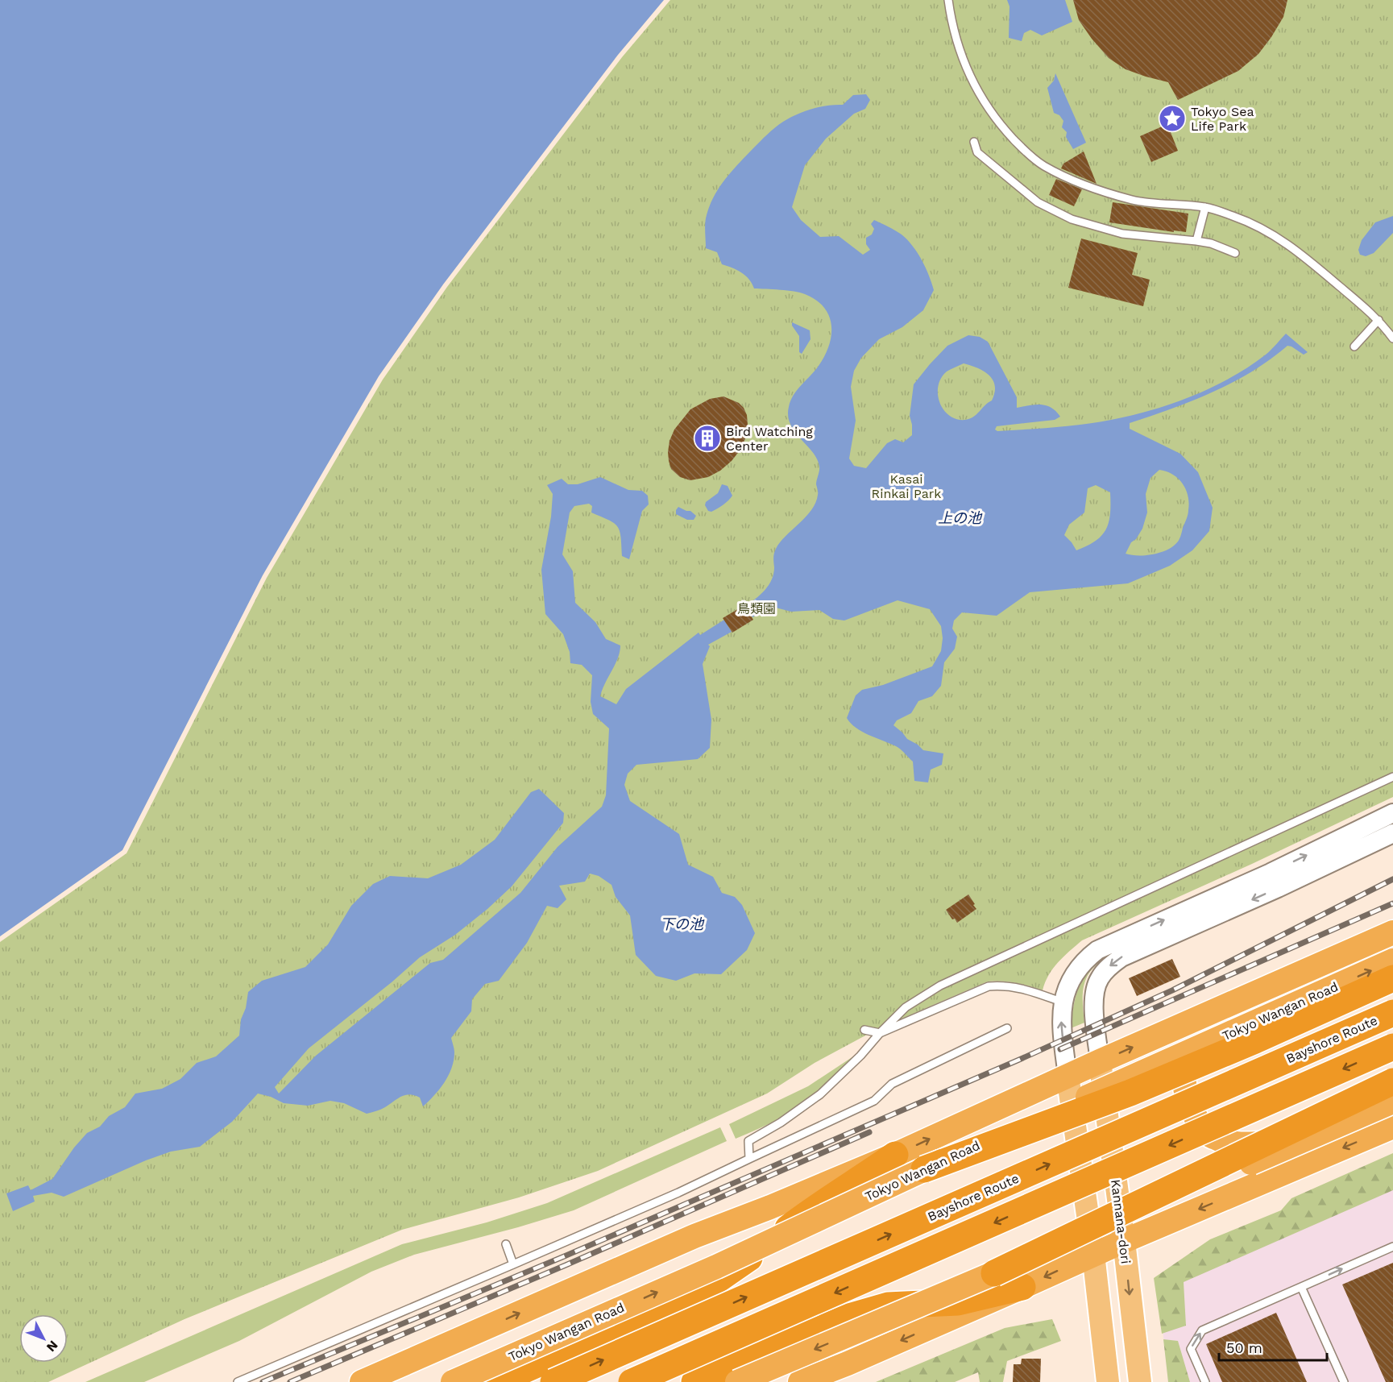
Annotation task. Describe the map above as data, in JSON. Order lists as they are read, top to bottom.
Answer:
{
  "streets": {
    "highway": ["Tokyo Wangan Road", "Bayshore Route"],
    "main road": ["Kannana-dori"]
  },
  "water": ["上の池", "下の池"],
  "parks": ["Kasai Rinkai Park", "鳥類園"],
  "places": {
    "place": ["Tokyo Sea Life Park"],
    "building": ["Bird Watching Center"]
  },
  "scale_bar": "50 m",
  "north": "bottom right"
}
